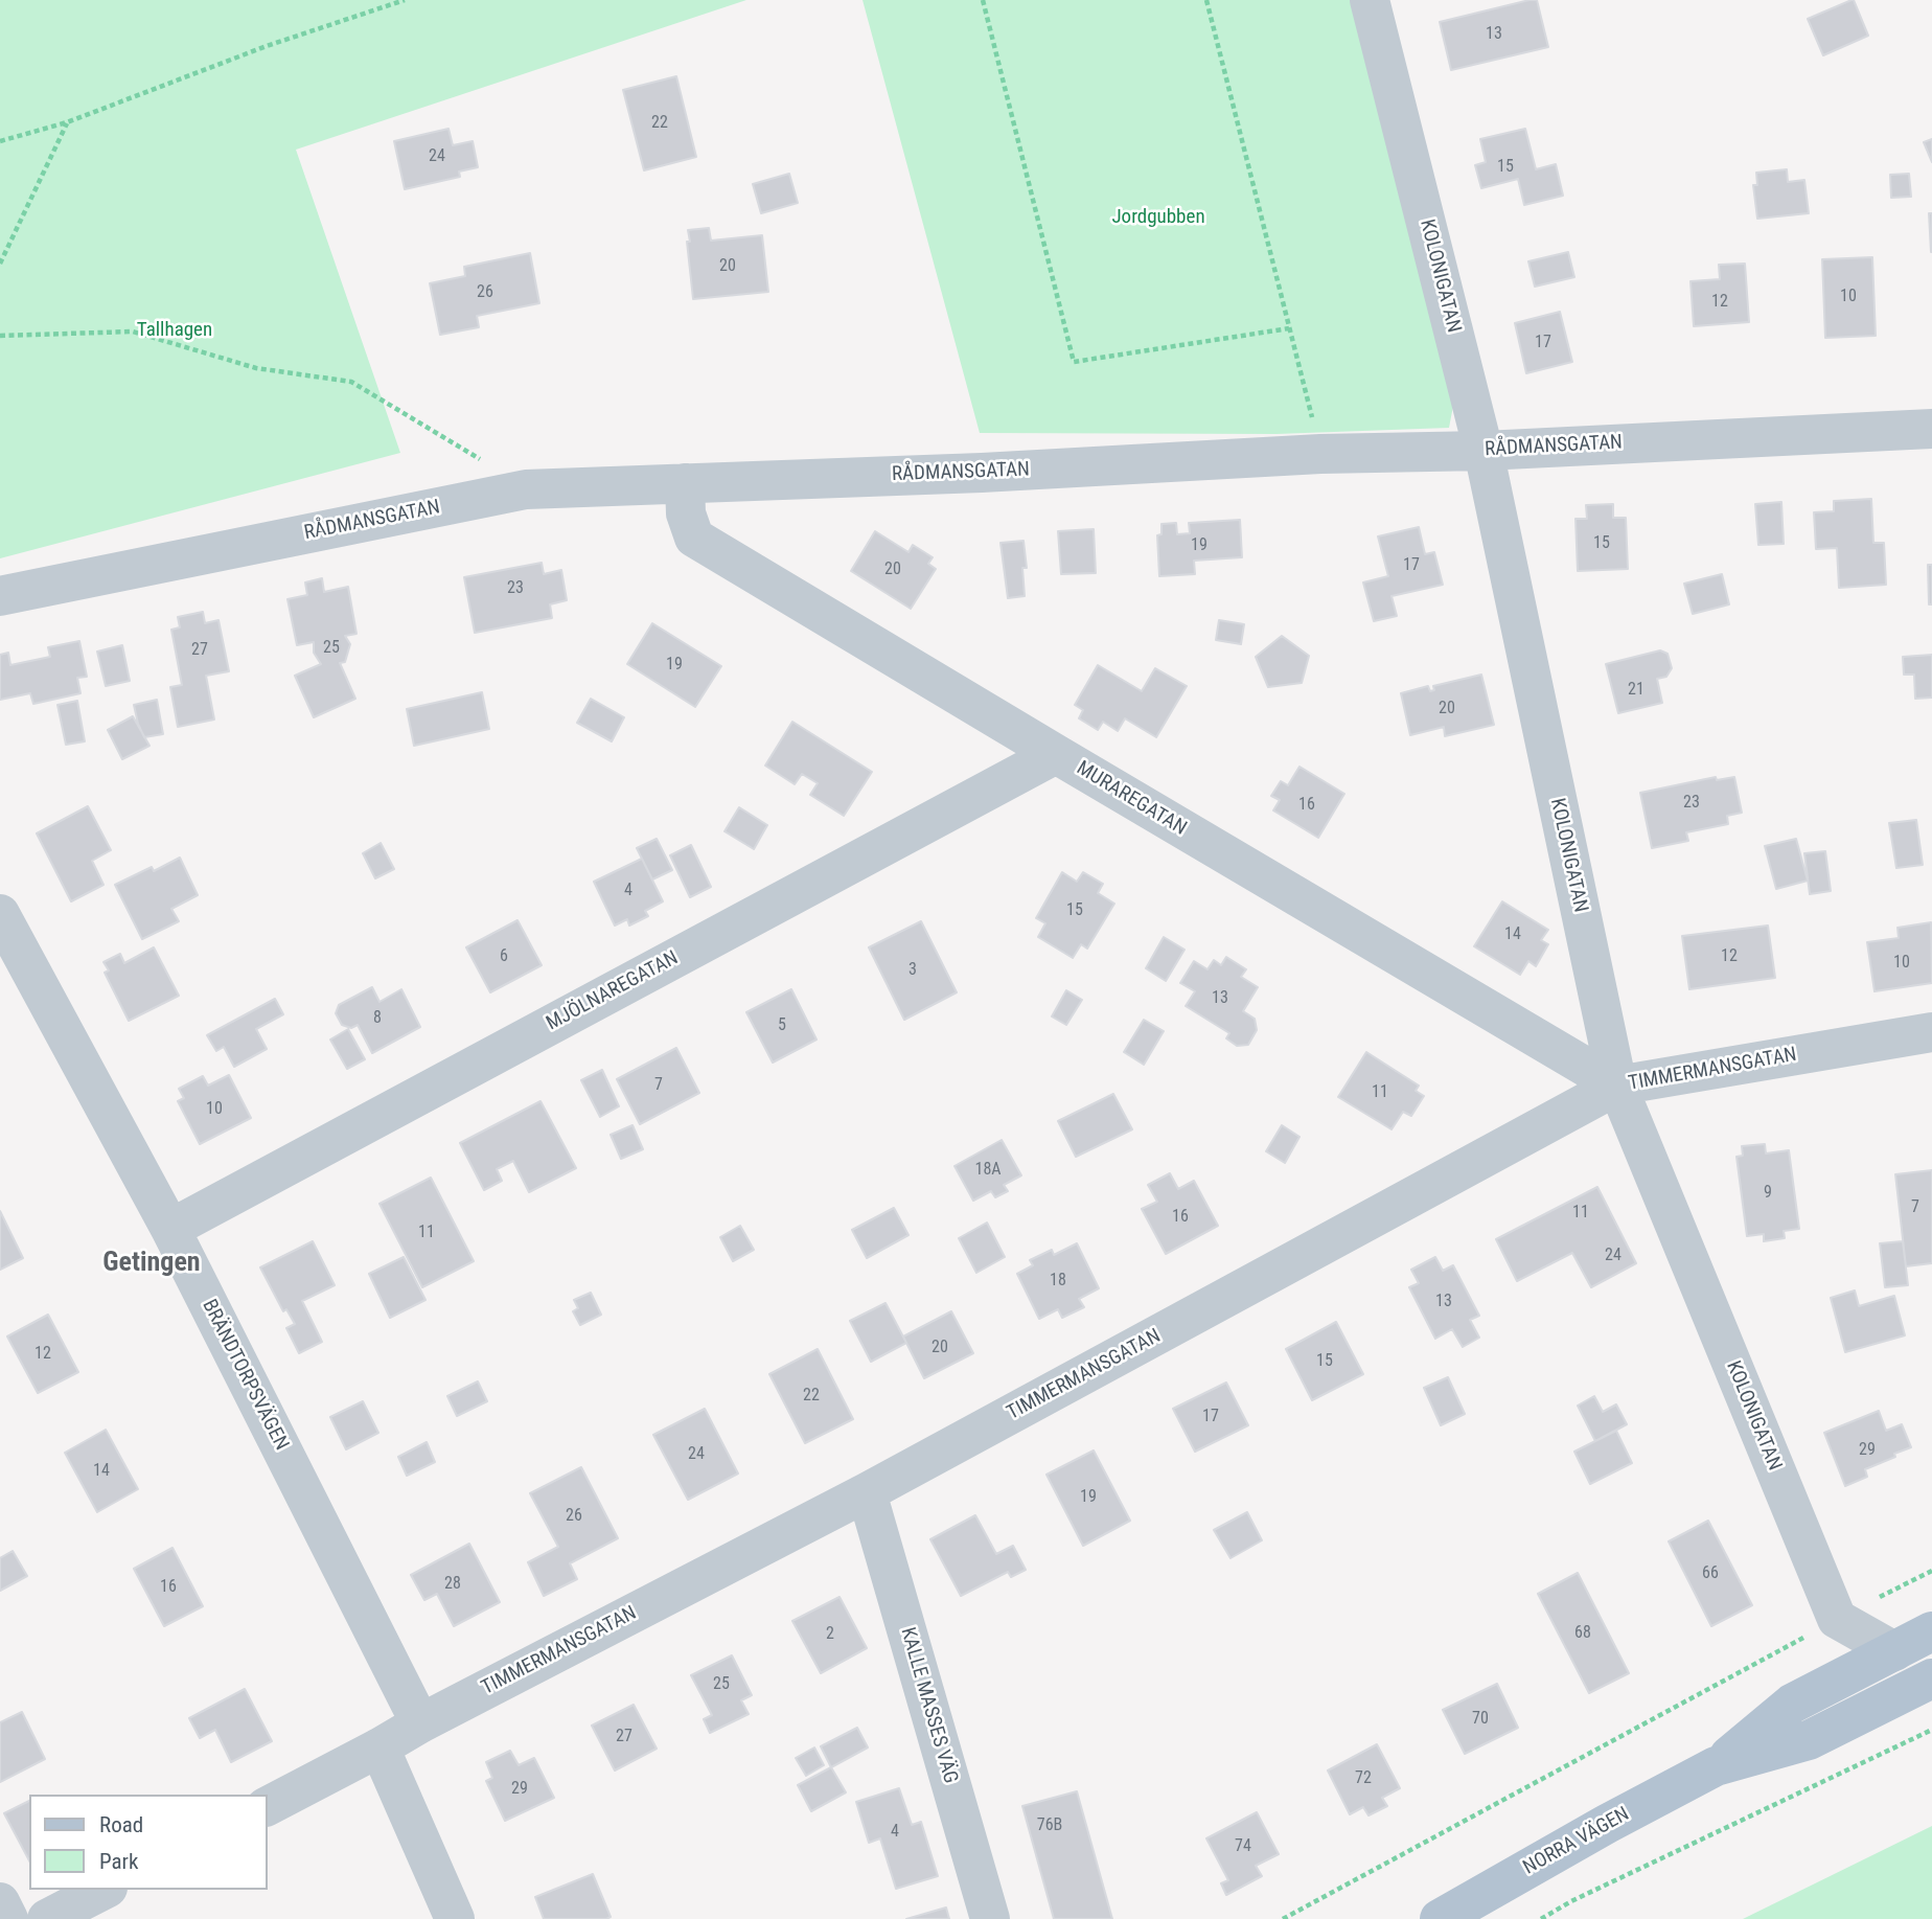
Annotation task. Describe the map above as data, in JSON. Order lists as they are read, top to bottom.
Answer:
{
  "streets": {
    "main road": ["NORRA VÄGEN"],
    "street": [
      "KOLONIGATAN",
      "RÅDMANSGATAN",
      "MURAREGATAN",
      "MJÖLNAREGATAN",
      "TIMMERMANSGATAN",
      "BRÄNDTORPSVÄGEN",
      "KALLE MASSES VÄG"
    ]
  },
  "crossings": [
    ["KOLONIGATAN", "RÅDMANSGATAN"],
    ["KOLONIGATAN", "MURAREGATAN"],
    ["KOLONIGATAN", "TIMMERMANSGATAN"],
    ["RÅDMANSGATAN", "MURAREGATAN"],
    ["MURAREGATAN", "MJÖLNAREGATAN"],
    ["MURAREGATAN", "TIMMERMANSGATAN"],
    ["MJÖLNAREGATAN", "BRÄNDTORPSVÄGEN"],
    ["TIMMERMANSGATAN", "BRÄNDTORPSVÄGEN"],
    ["TIMMERMANSGATAN", "KALLE MASSES VÄG"]
  ],
  "districts": ["Getingen"],
  "parks": ["Jordgubben", "Tallhagen"],
  "house_numbers": [
    "13",
    "22",
    "24",
    "15",
    "20",
    "26",
    "10",
    "12",
    "17",
    "15",
    "19",
    "17",
    "20",
    "23",
    "25",
    "27",
    "19",
    "21",
    "20",
    "23",
    "16",
    "4",
    "15",
    "14",
    "6",
    "12",
    "10",
    "3",
    "13",
    "8",
    "5",
    "7",
    "11",
    "10",
    "18A",
    "9",
    "7",
    "11",
    "16",
    "11",
    "24",
    "18",
    "13",
    "20",
    "12",
    "15",
    "22",
    "17",
    "29",
    "24",
    "14",
    "19",
    "26",
    "66",
    "28",
    "16",
    "68",
    "2",
    "25",
    "70",
    "27",
    "72",
    "29",
    "76B",
    "4",
    "74"
  ],
  "legend": ["Road", "Park"]
}
